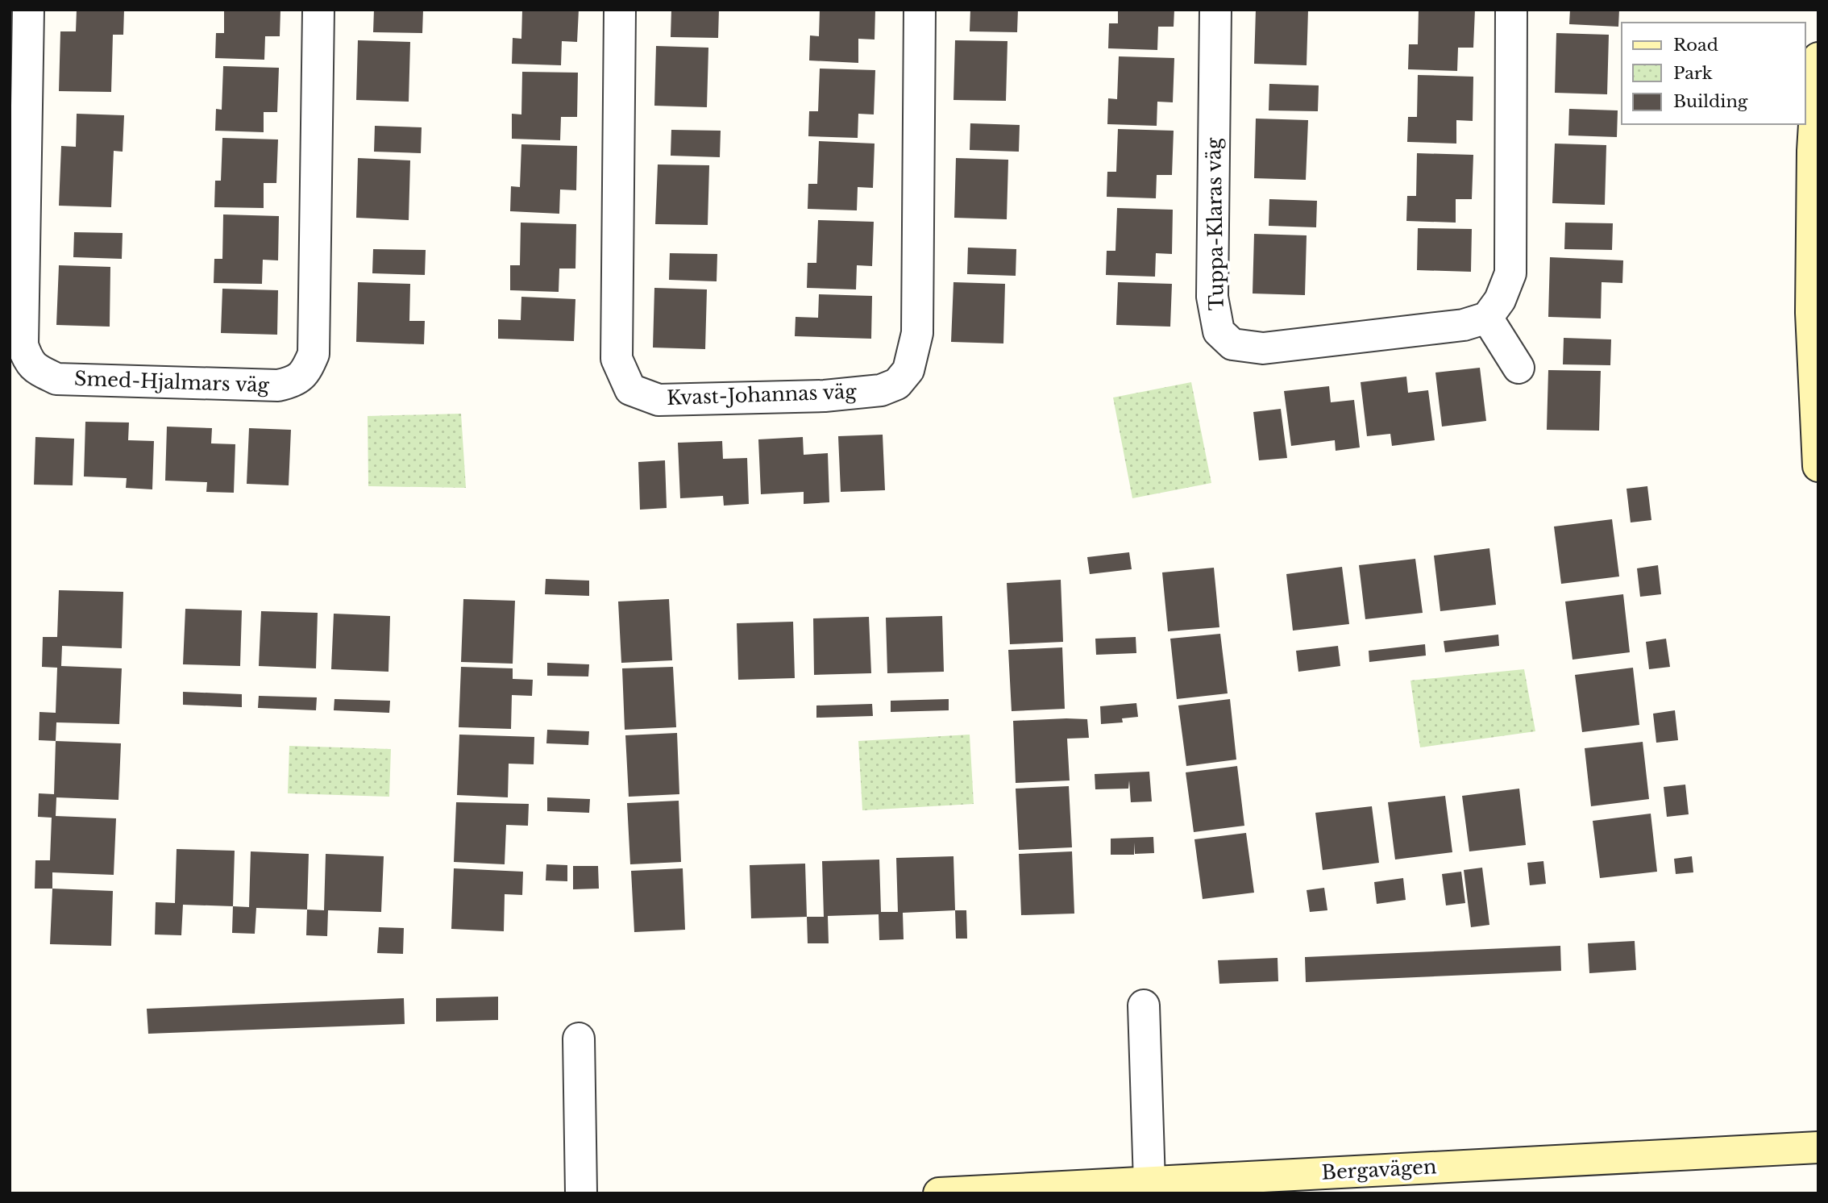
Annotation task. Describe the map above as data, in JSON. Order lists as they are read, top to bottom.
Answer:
{
  "streets": {
    "street": [
      "Tuppa-Klaras väg",
      "Smed-Hjalmars väg",
      "Kvast-Johannas väg",
      "Bergavägen"
    ]
  },
  "legend": ["Road", "Park", "Building"]
}
